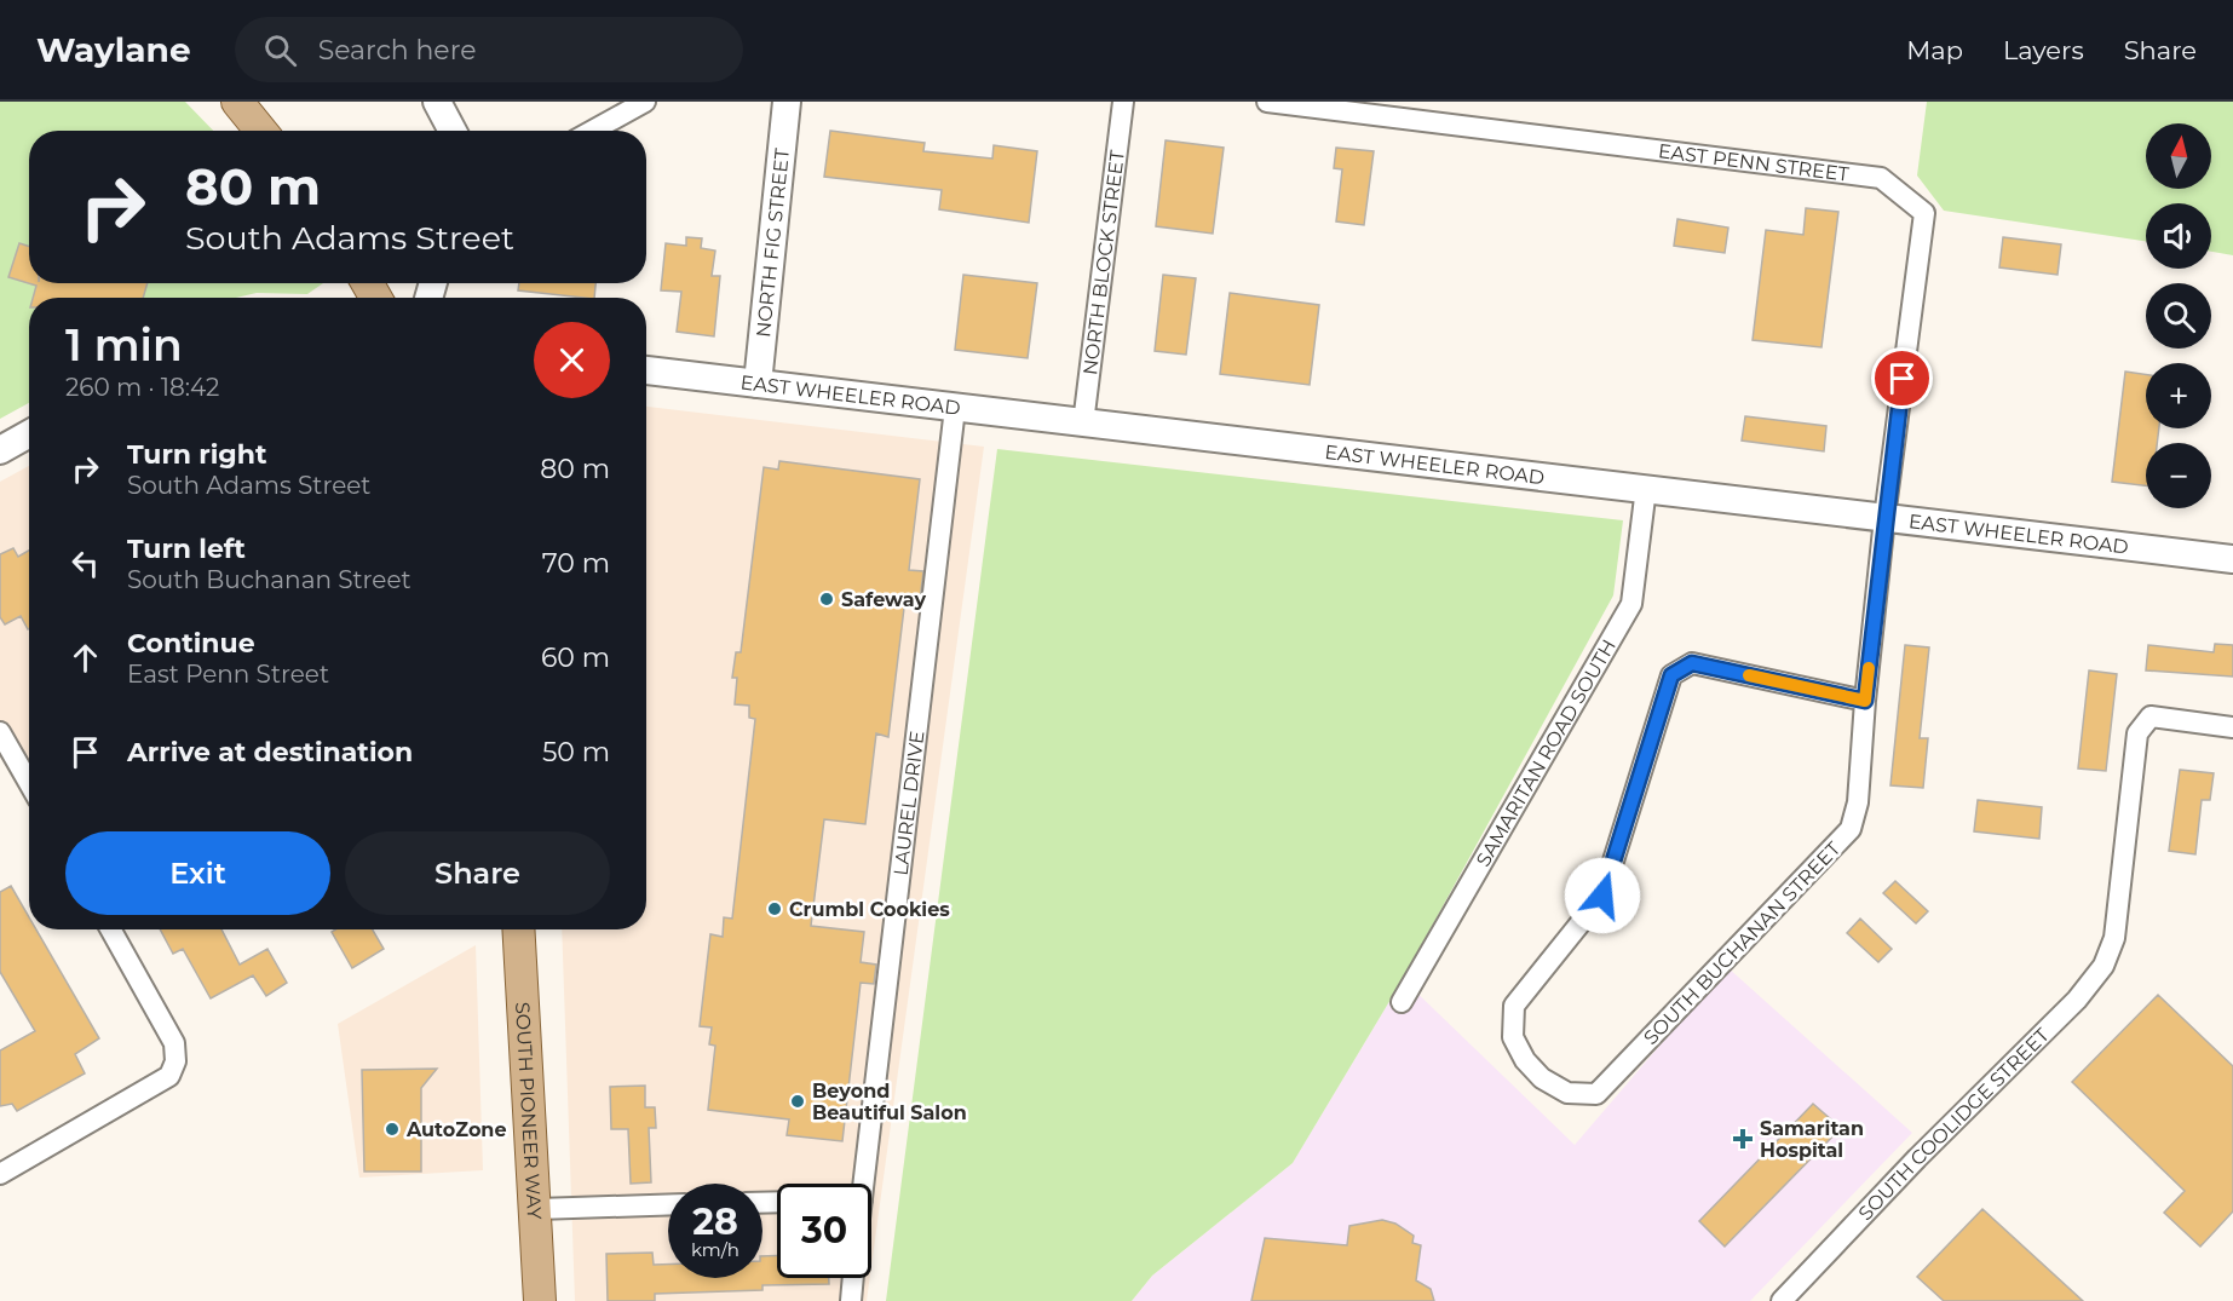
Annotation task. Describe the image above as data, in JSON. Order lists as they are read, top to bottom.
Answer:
{
  "streets": {
    "main road": ["NORTH FIG STREET", "EAST WHEELER ROAD", "SOUTH PIONEER WAY"],
    "street": [
      "EAST PENN STREET",
      "NORTH BLOCK STREET",
      "SAMARITAN ROAD SOUTH",
      "LAUREL DRIVE",
      "SOUTH BUCHANAN STREET",
      "SOUTH COOLIDGE STREET"
    ]
  },
  "crossings": [
    ["EAST PENN STREET", "EAST WHEELER ROAD"],
    ["EAST PENN STREET", "SOUTH BUCHANAN STREET"],
    ["NORTH FIG STREET", "EAST WHEELER ROAD"],
    ["NORTH BLOCK STREET", "EAST WHEELER ROAD"],
    ["EAST WHEELER ROAD", "SAMARITAN ROAD SOUTH"],
    ["EAST WHEELER ROAD", "LAUREL DRIVE"],
    ["EAST WHEELER ROAD", "SOUTH BUCHANAN STREET"]
  ],
  "places": {
    "other": [
      "Safeway",
      "Crumbl Cookies",
      "Beyond Beautiful Salon",
      "AutoZone"
    ],
    "health": ["Samaritan Hospital"]
  },
  "north": "top",
  "page": {
    "header": "Waylane",
    "search": "Search here",
    "nav": ["Map", "Layers", "Share"],
    "map_buttons": ["+", "−"],
    "turn": ["80 m", "South Adams Street"],
    "heading": ["1 min", "260 m · 18:42"],
    "list": [
      {
        "name": "Turn right",
        "note": "South Adams Street",
        "value": "80 m"
      },
      {
        "name": "Turn left",
        "note": "South Buchanan Street",
        "value": "70 m"
      },
      {
        "name": "Continue",
        "note": "East Penn Street",
        "value": "60 m"
      },
      {
        "name": "Arrive at destination",
        "value": "50 m"
      }
    ],
    "buttons": ["Exit", "Share"],
    "speed": "28 km/h",
    "limit": "30"
  }
}
